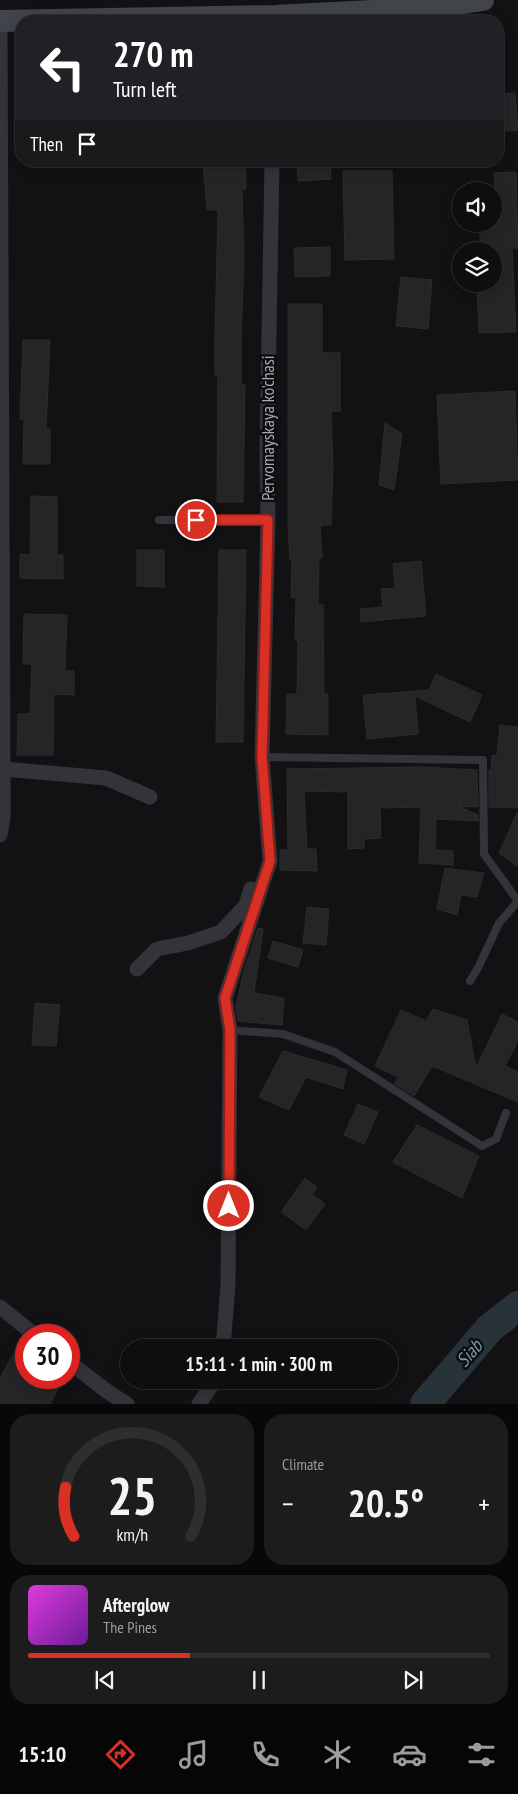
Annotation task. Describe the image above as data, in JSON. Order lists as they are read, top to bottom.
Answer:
{
  "streets": {
    "street": ["Pervomayskaya ko'chasi"]
  },
  "water": ["Siab"],
  "page": {
    "turn": ["270 m", "Turn left"],
    "then": "Then",
    "limit": "30",
    "trip": "15:11 · 1 min · 300 m",
    "tile": "Climate",
    "heat": ["−", "20.5°", "+"],
    "song": ["Afterglow", "The Pines"],
    "tabs": "15:10",
    "gauge": ["25", "km/h"]
  }
}
